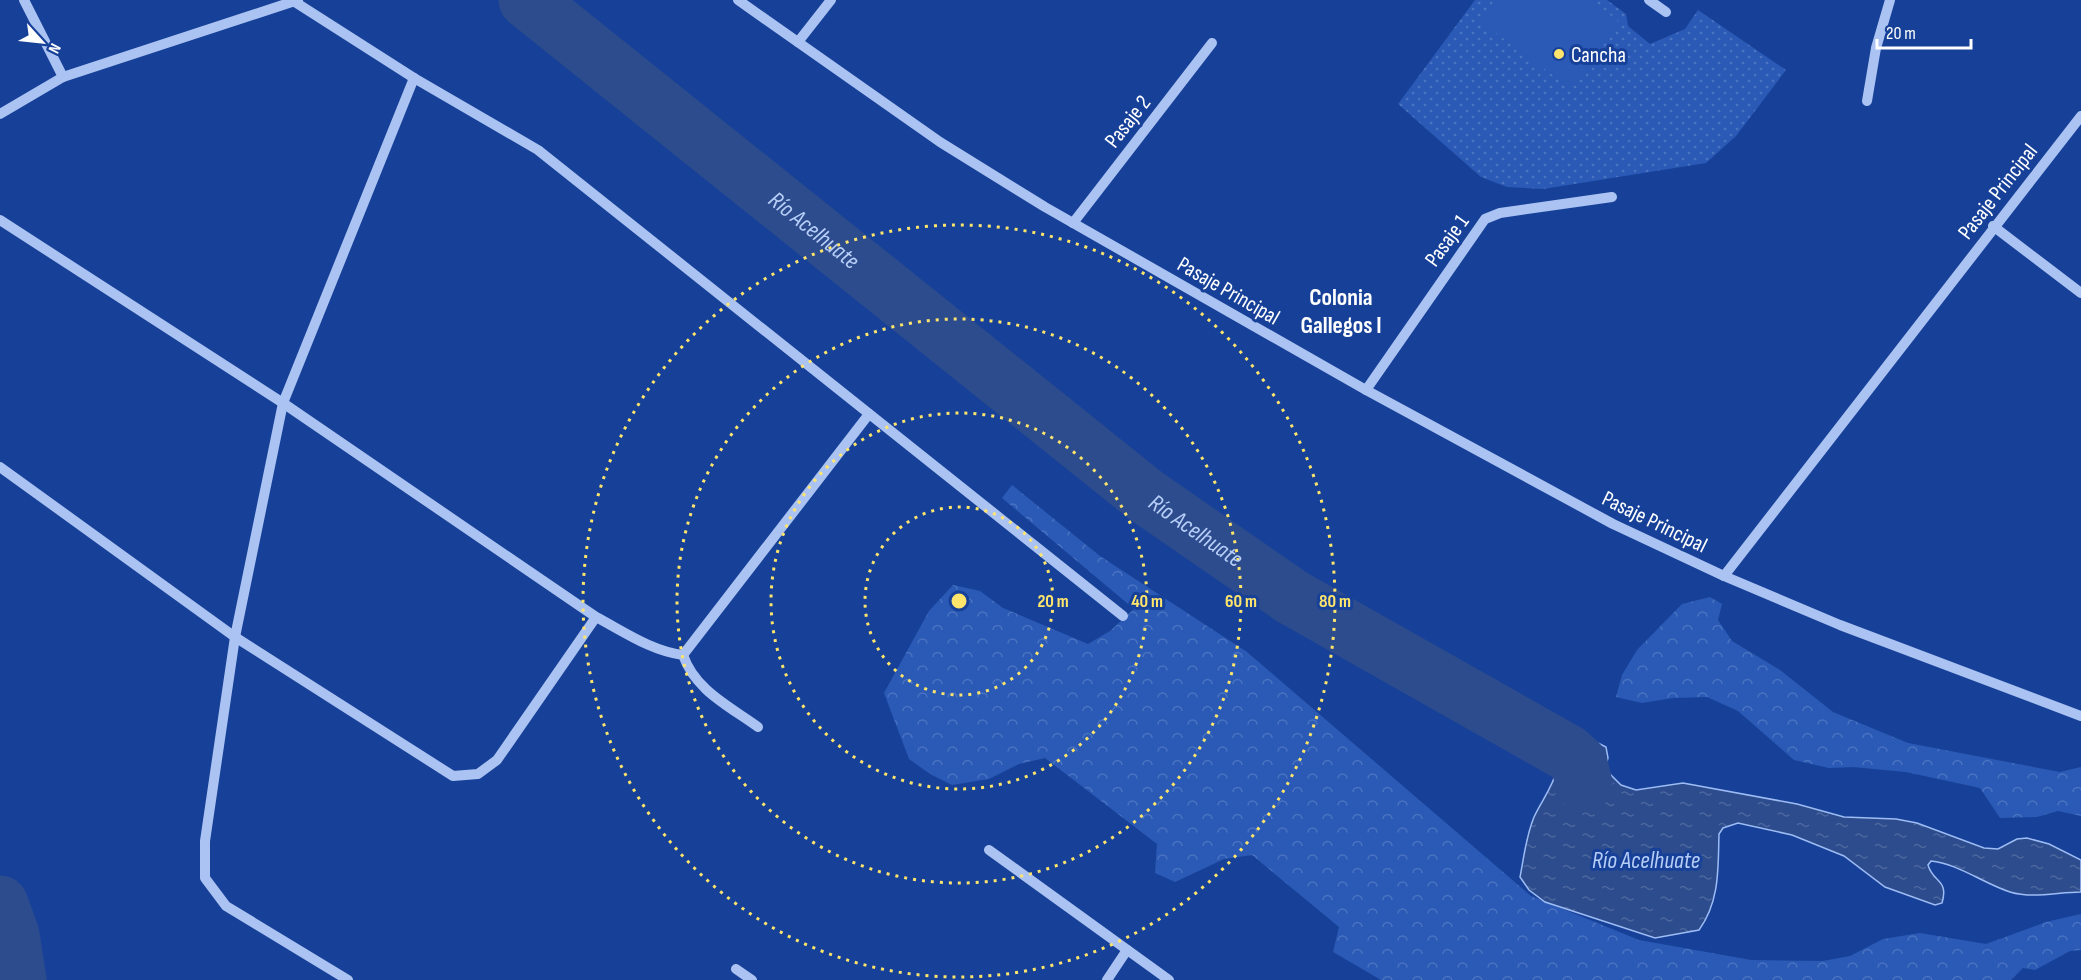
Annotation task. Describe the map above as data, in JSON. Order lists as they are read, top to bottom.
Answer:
{
  "streets": {
    "street": ["Pasaje 2", "Pasaje Principal", "Pasaje 1"]
  },
  "crossings": [
    ["Pasaje 2", "Pasaje Principal"],
    ["Pasaje Principal", "Pasaje 1"]
  ],
  "districts": ["Colonia Gallegos I"],
  "water": ["Río Acelhuate"],
  "places": ["Cancha"],
  "scale_bar": "20 m",
  "north": "bottom right",
  "rings": [
    "20 m",
    "40 m",
    "60 m",
    "80 m"
  ]
}
